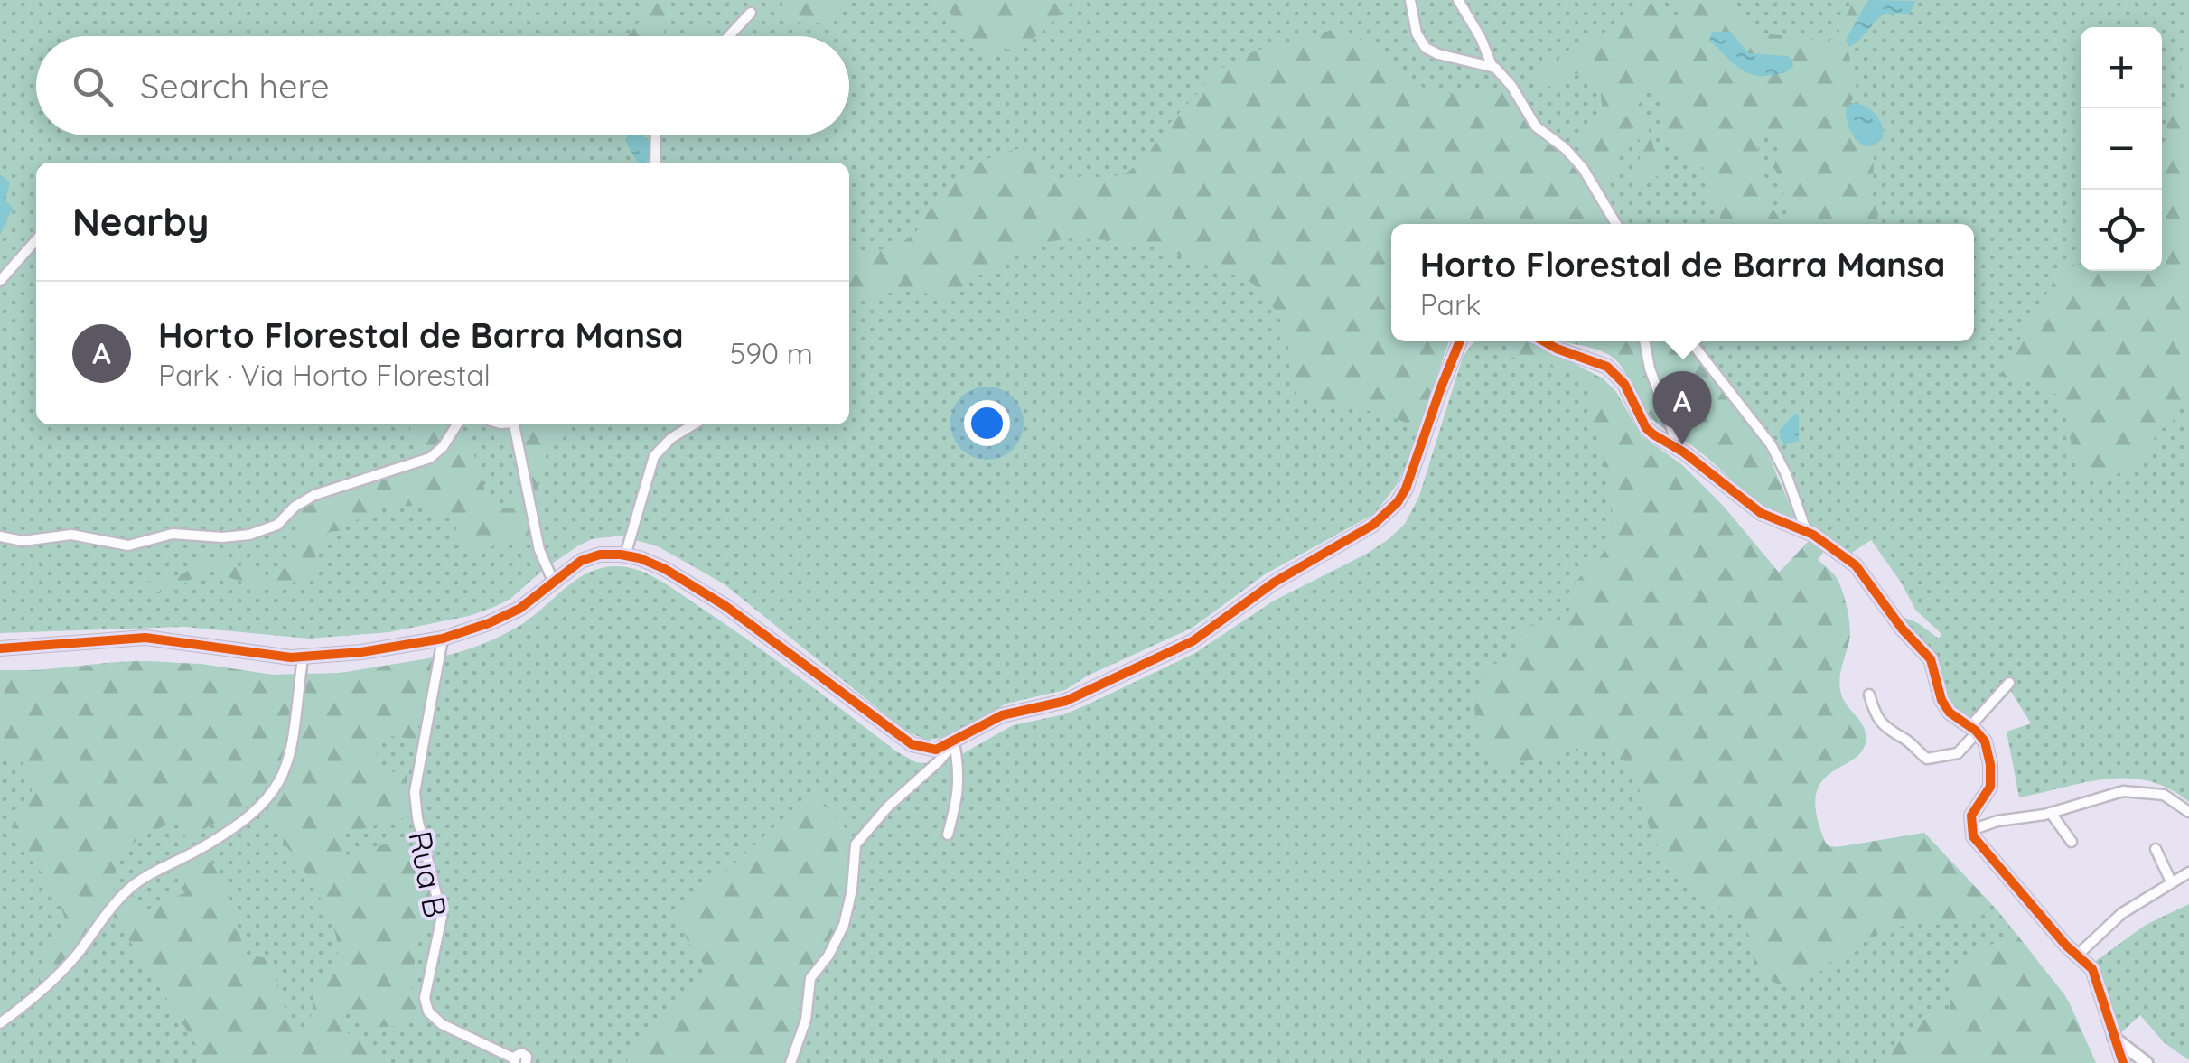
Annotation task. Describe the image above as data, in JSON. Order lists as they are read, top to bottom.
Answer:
{
  "streets": {
    "street": ["Rua B"]
  },
  "page": {
    "map_buttons": ["+", "−"],
    "search": "Search here",
    "heading": "Nearby",
    "popup": ["Horto Florestal de Barra Mansa", "Park"],
    "list": [
      {
        "mark": "A",
        "name": "Horto Florestal de Barra Mansa",
        "note": "Park · Via Horto Florestal",
        "value": "590 m"
      }
    ],
    "pins": "A"
  }
}
